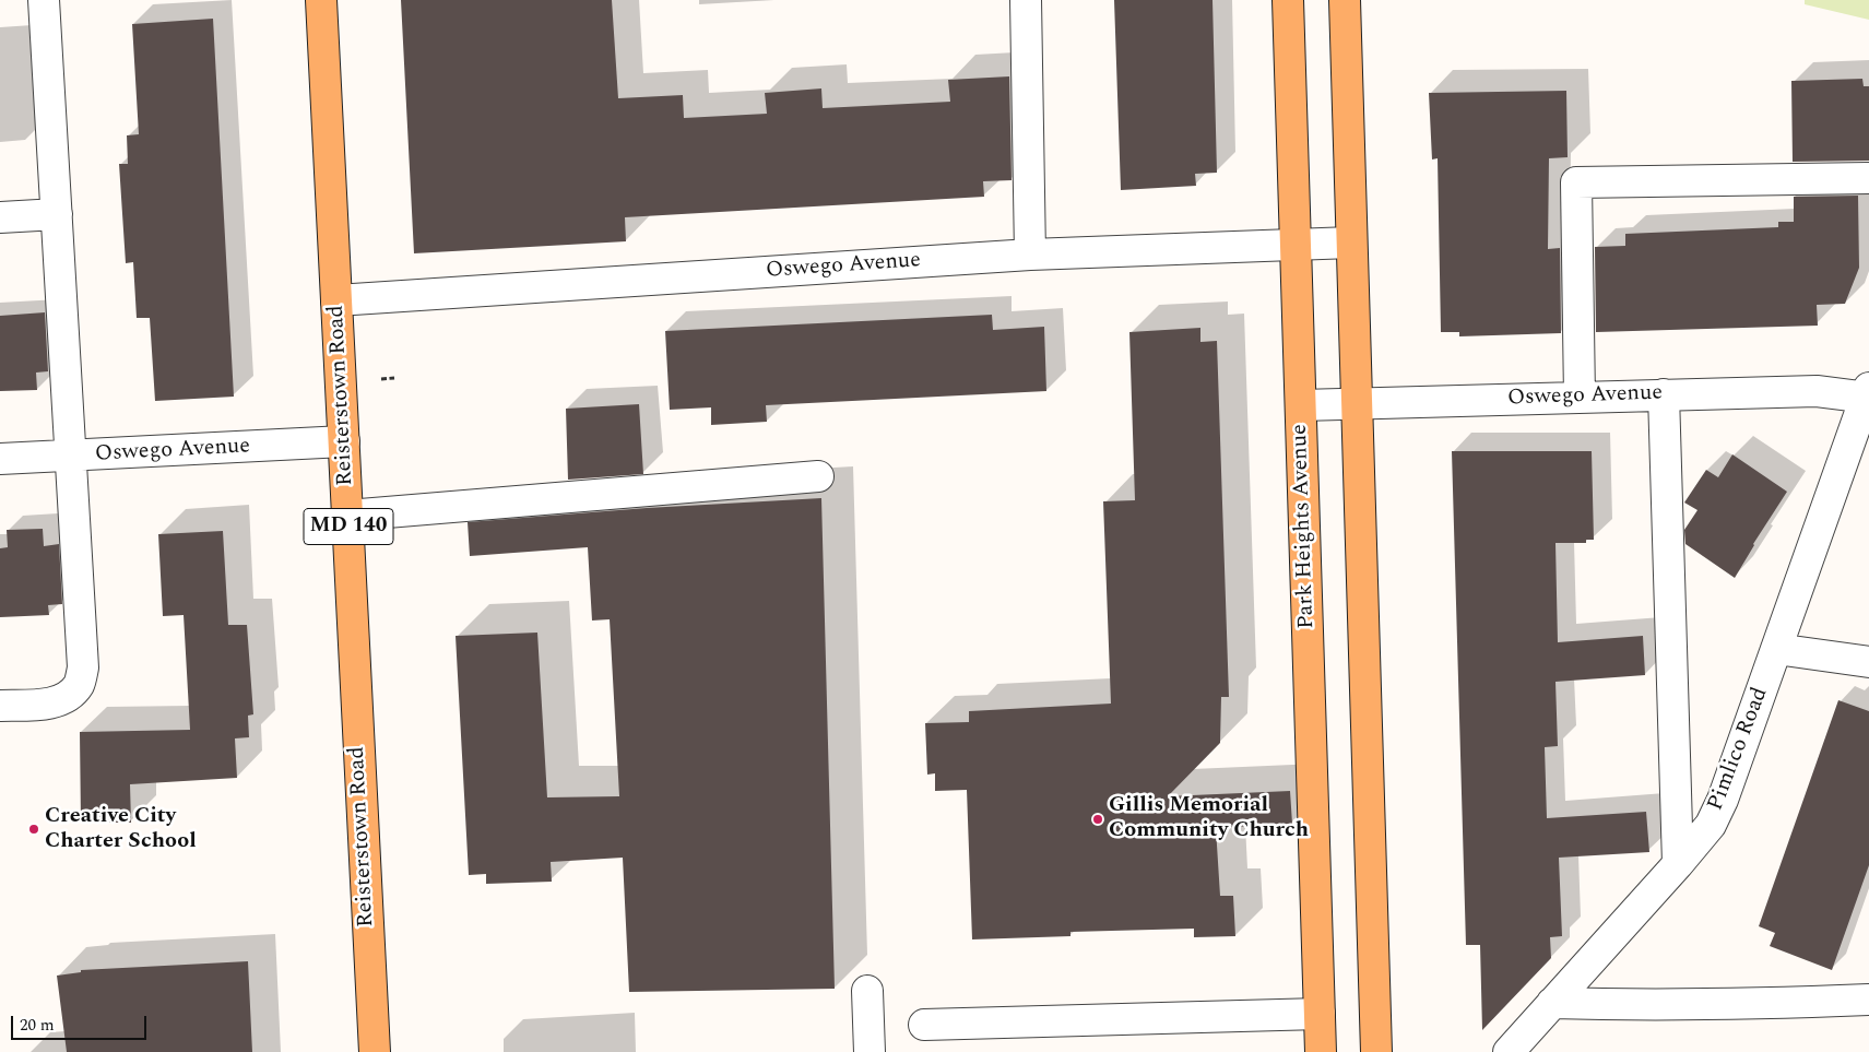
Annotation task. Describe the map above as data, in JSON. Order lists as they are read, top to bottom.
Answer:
{
  "streets": {
    "main road": ["Reisterstown Road", "MD 140", "Park Heights Avenue"],
    "street": ["Oswego Avenue", "Pimlico Road"]
  },
  "crossings": [
    ["Oswego Avenue", "Reisterstown Road"],
    ["Oswego Avenue", "Park Heights Avenue"],
    ["Oswego Avenue", "Pimlico Road"]
  ],
  "places": ["Gillis Memorial Community Church", "Creative City Charter School"],
  "scale_bar": "20 m"
}
